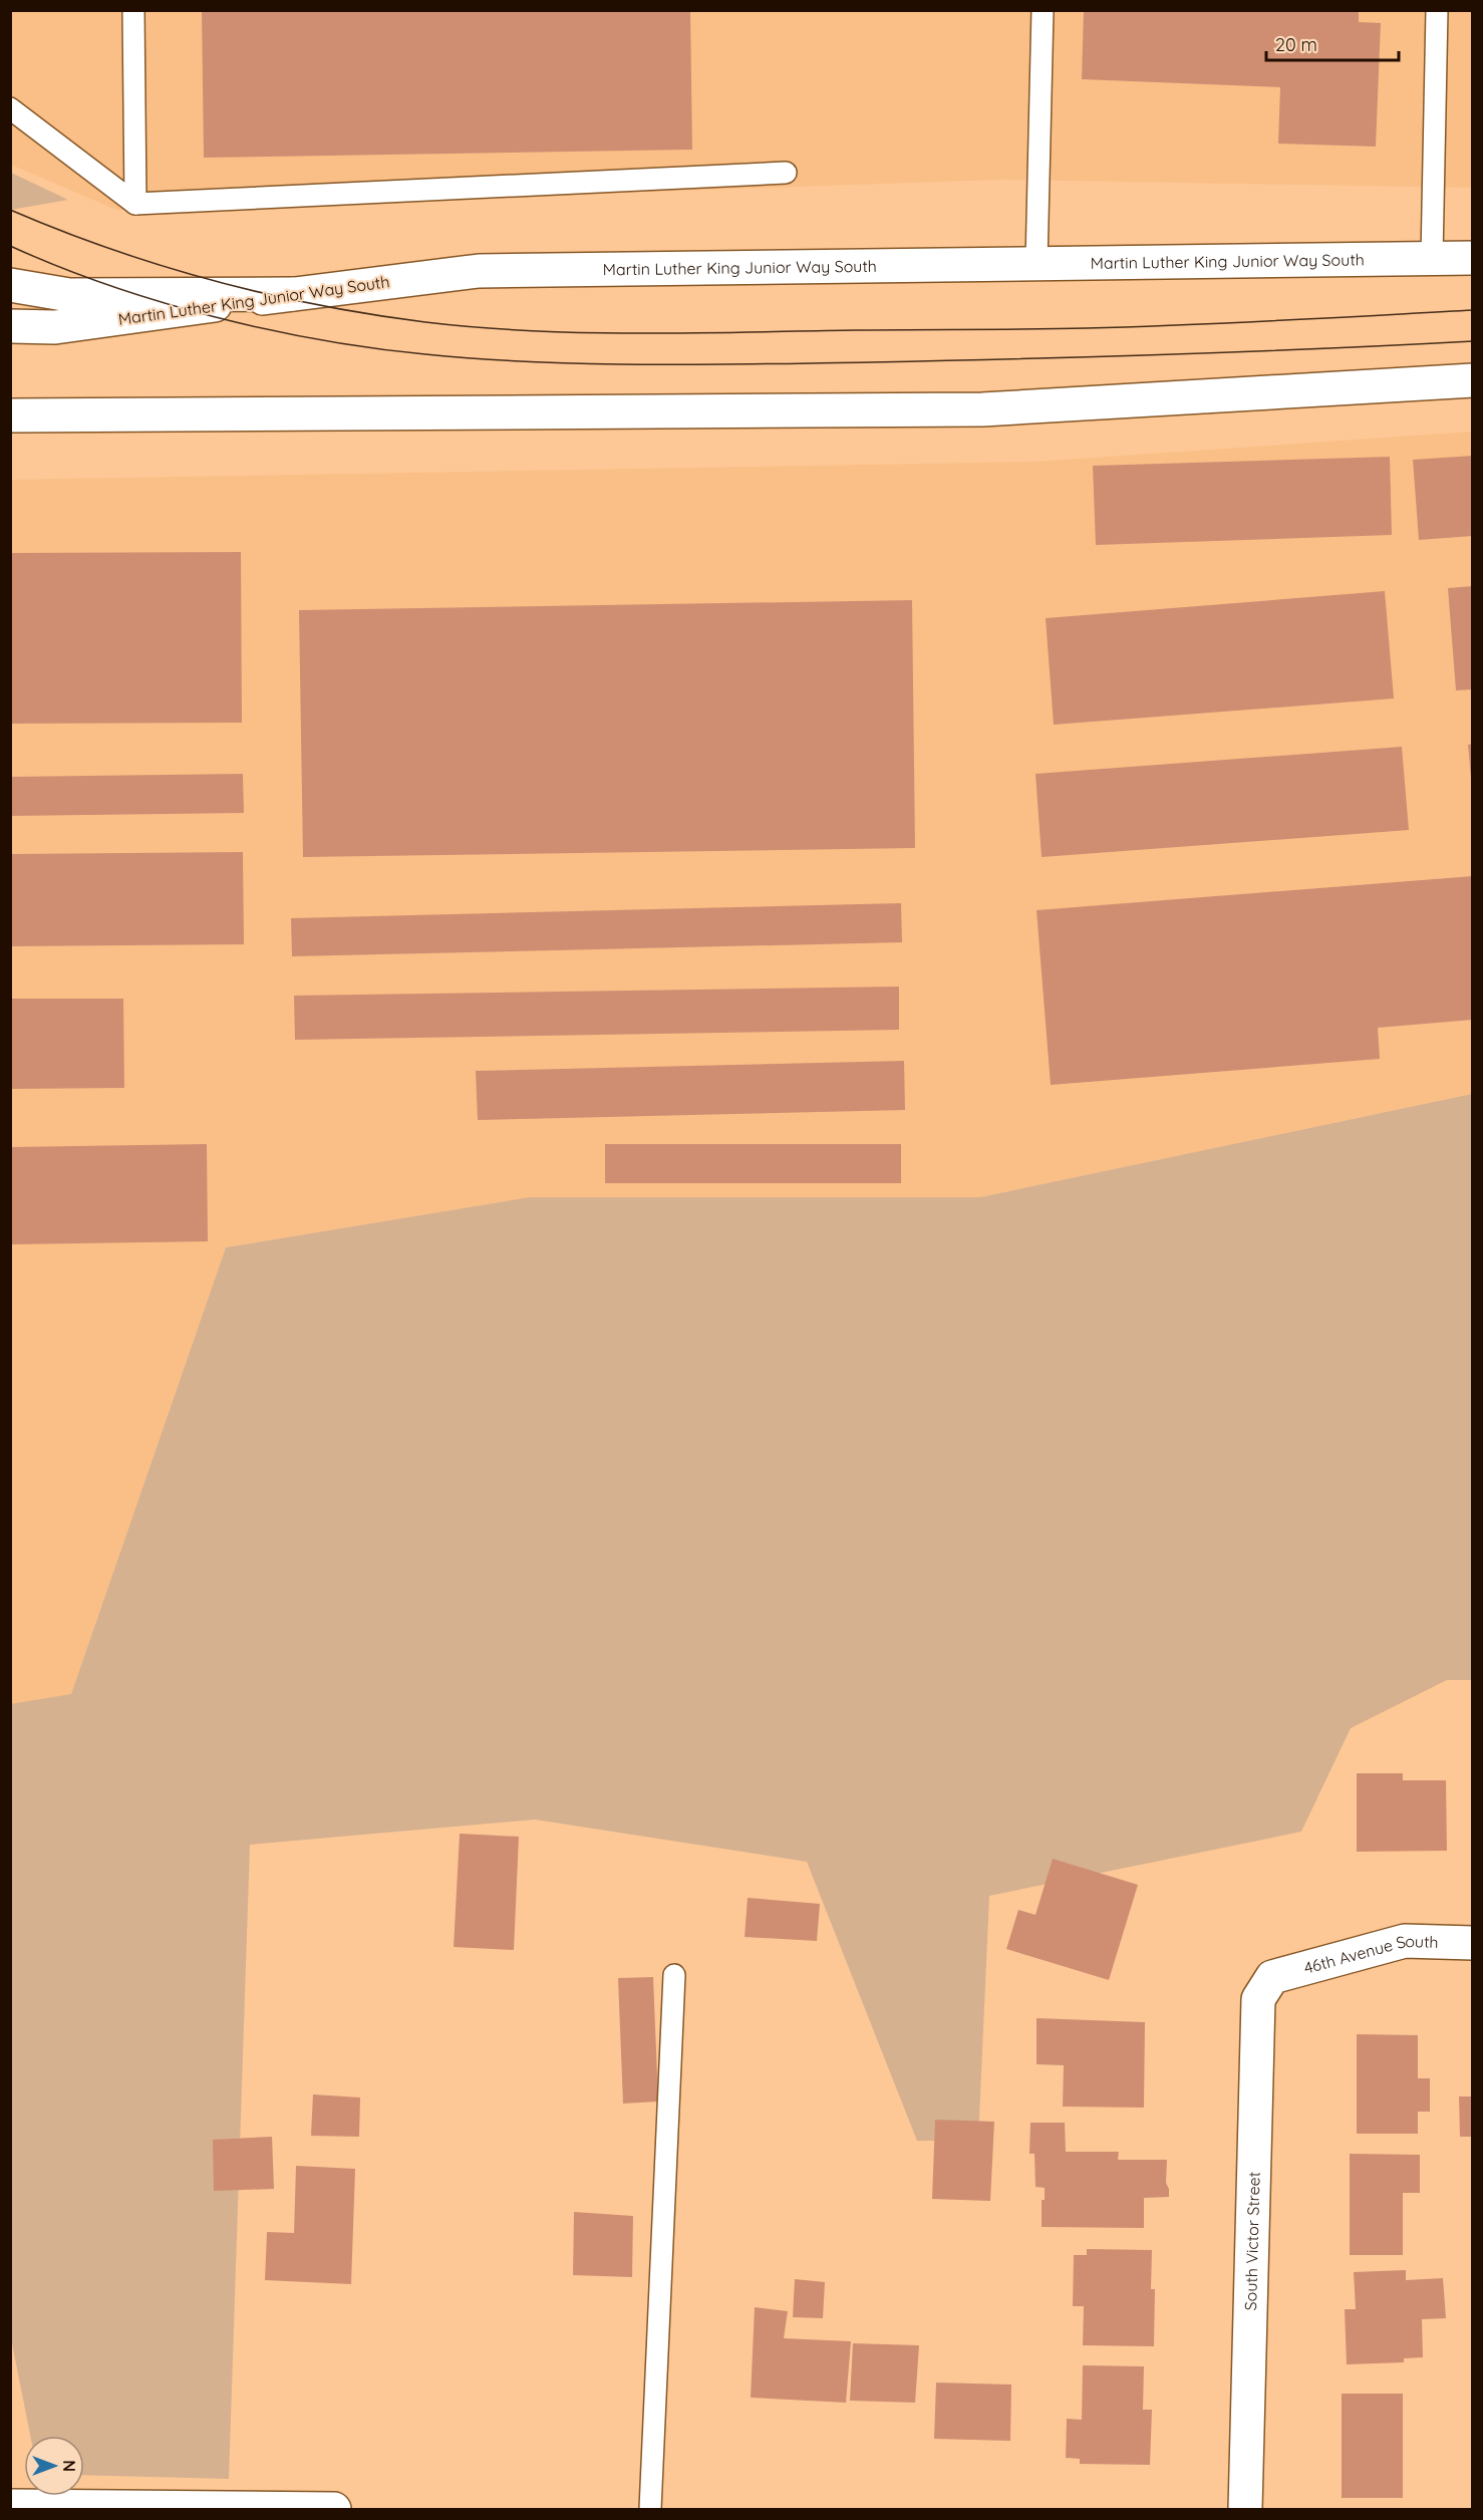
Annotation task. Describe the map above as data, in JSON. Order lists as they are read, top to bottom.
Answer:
{
  "streets": {
    "main road": ["Martin Luther King Junior Way South", "46th Avenue South", "South Victor Street"]
  },
  "crossings": [
    ["46th Avenue South", "South Victor Street"]
  ],
  "scale_bar": "20 m",
  "north": "right"
}
